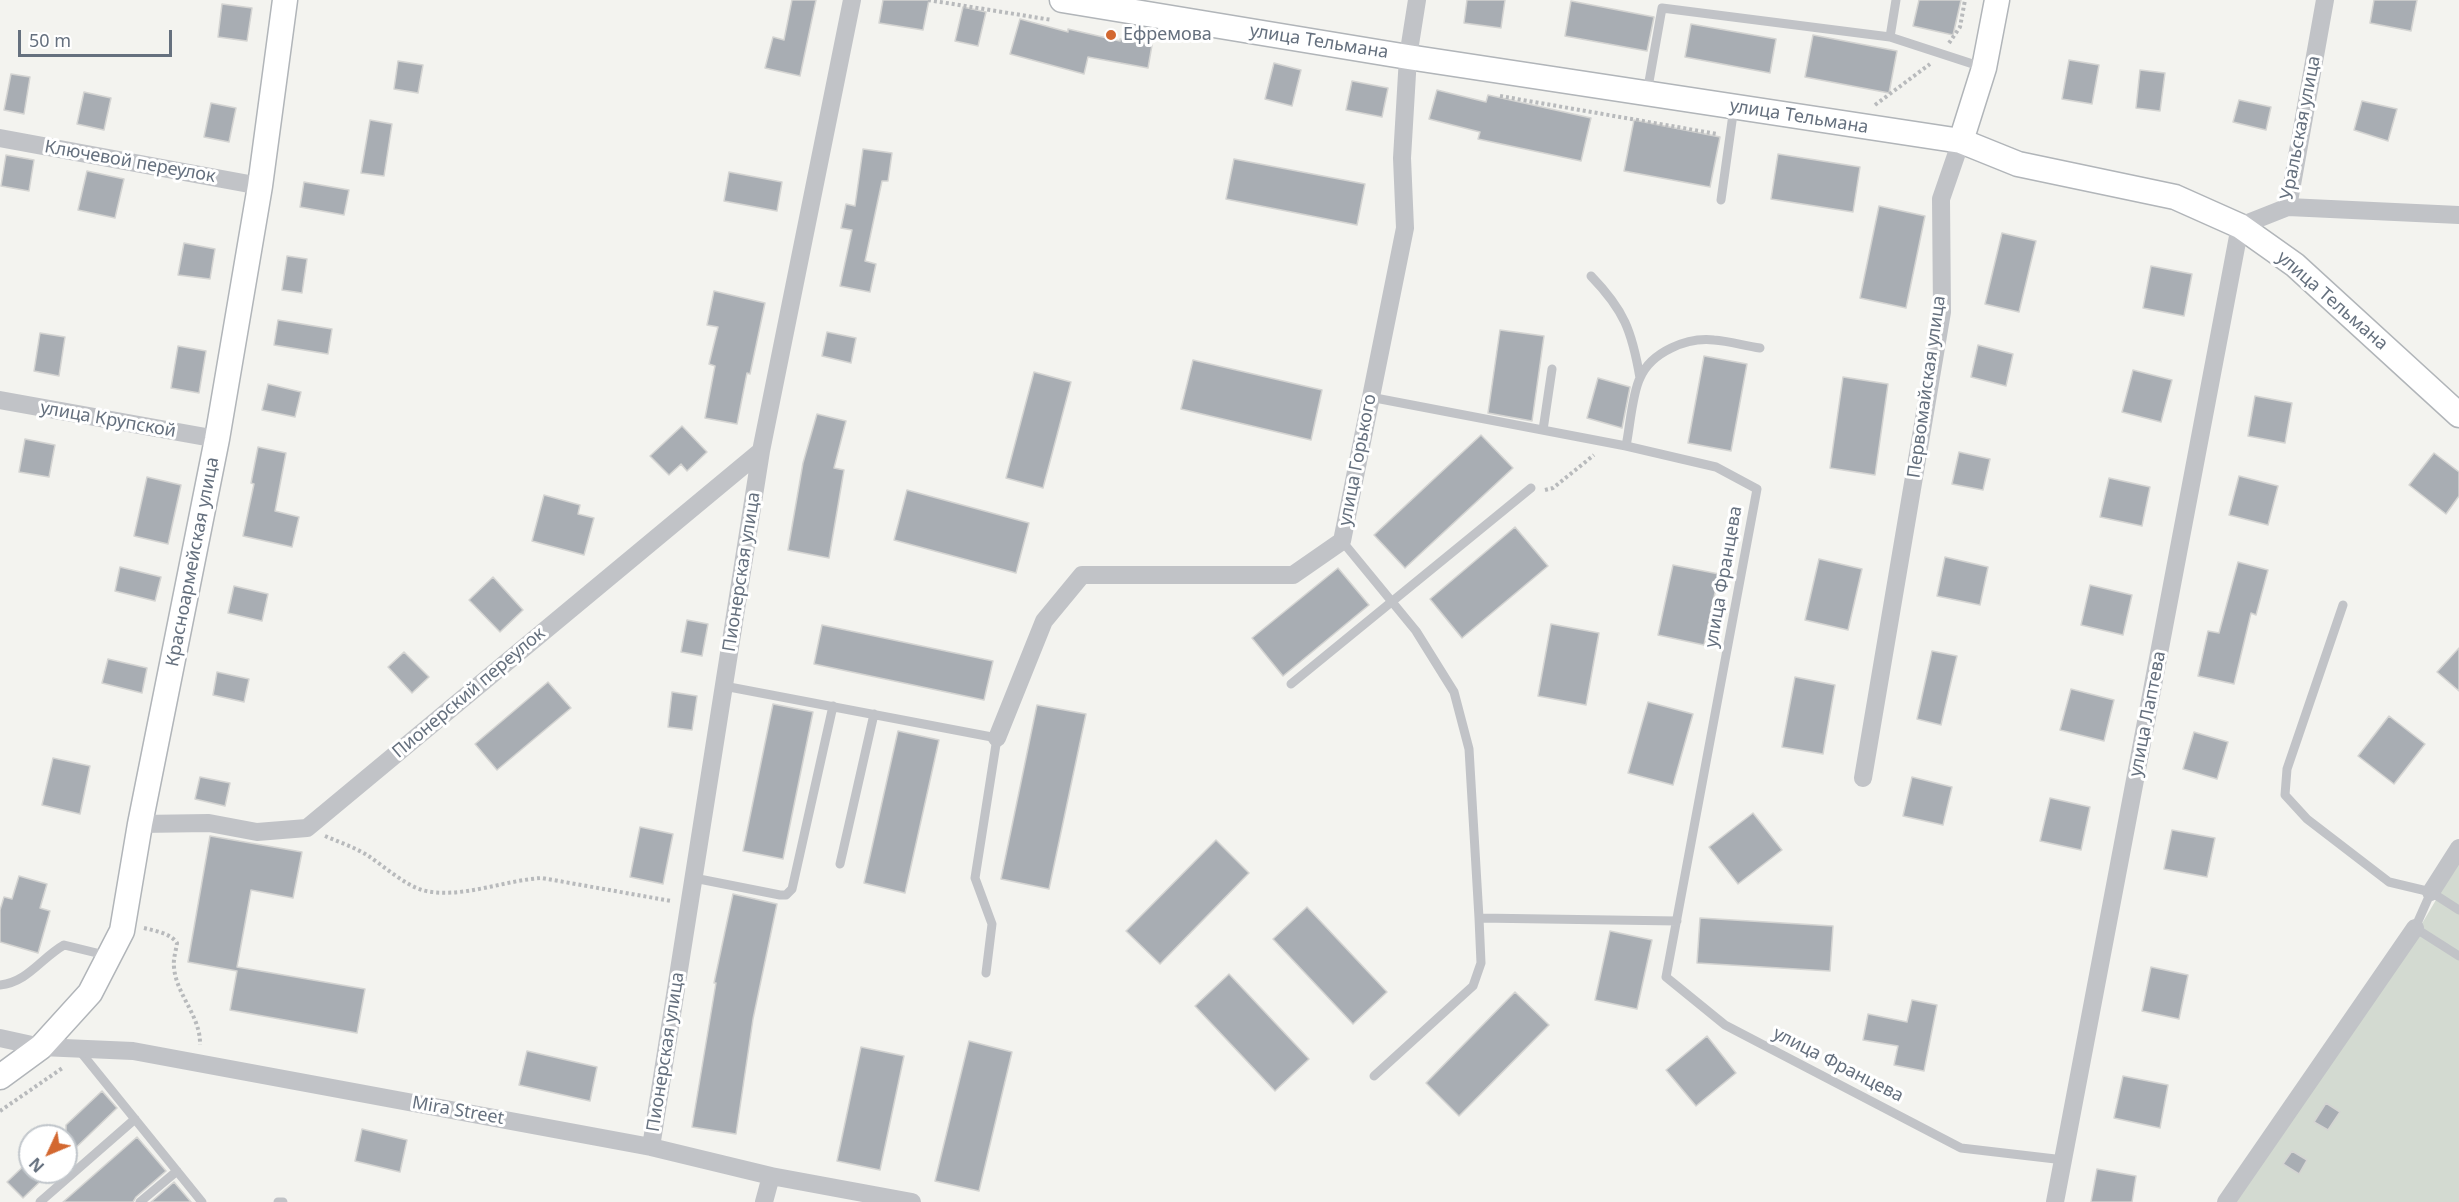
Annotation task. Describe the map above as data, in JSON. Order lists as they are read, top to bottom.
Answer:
{
  "streets": {
    "street": [
      "улица Тельмана",
      "Уральская улица",
      "Ключевой переулок",
      "Первомайская улица",
      "улица Крупской",
      "улица Горького",
      "Красноармейская улица",
      "Пионерская улица",
      "Пионерский переулок",
      "улица Лаптева",
      "Mira Street"
    ],
    "lane": ["улица Францева"]
  },
  "crossings": [
    ["улица Тельмана", "Уральская улица"],
    ["улица Тельмана", "Первомайская улица"],
    ["улица Тельмана", "улица Горького"],
    ["улица Тельмана", "улица Лаптева"],
    ["Уральская улица", "улица Лаптева"],
    ["Ключевой переулок", "Красноармейская улица"],
    ["улица Крупской", "Красноармейская улица"],
    ["улица Горького", "улица Францева"],
    ["Красноармейская улица", "Mira Street"],
    ["Пионерская улица", "Пионерский переулок"],
    ["Пионерская улица", "Mira Street"],
    ["улица Францева", "улица Лаптева"]
  ],
  "places": ["Ефремова"],
  "scale_bar": "50 m",
  "north": "bottom left"
}
